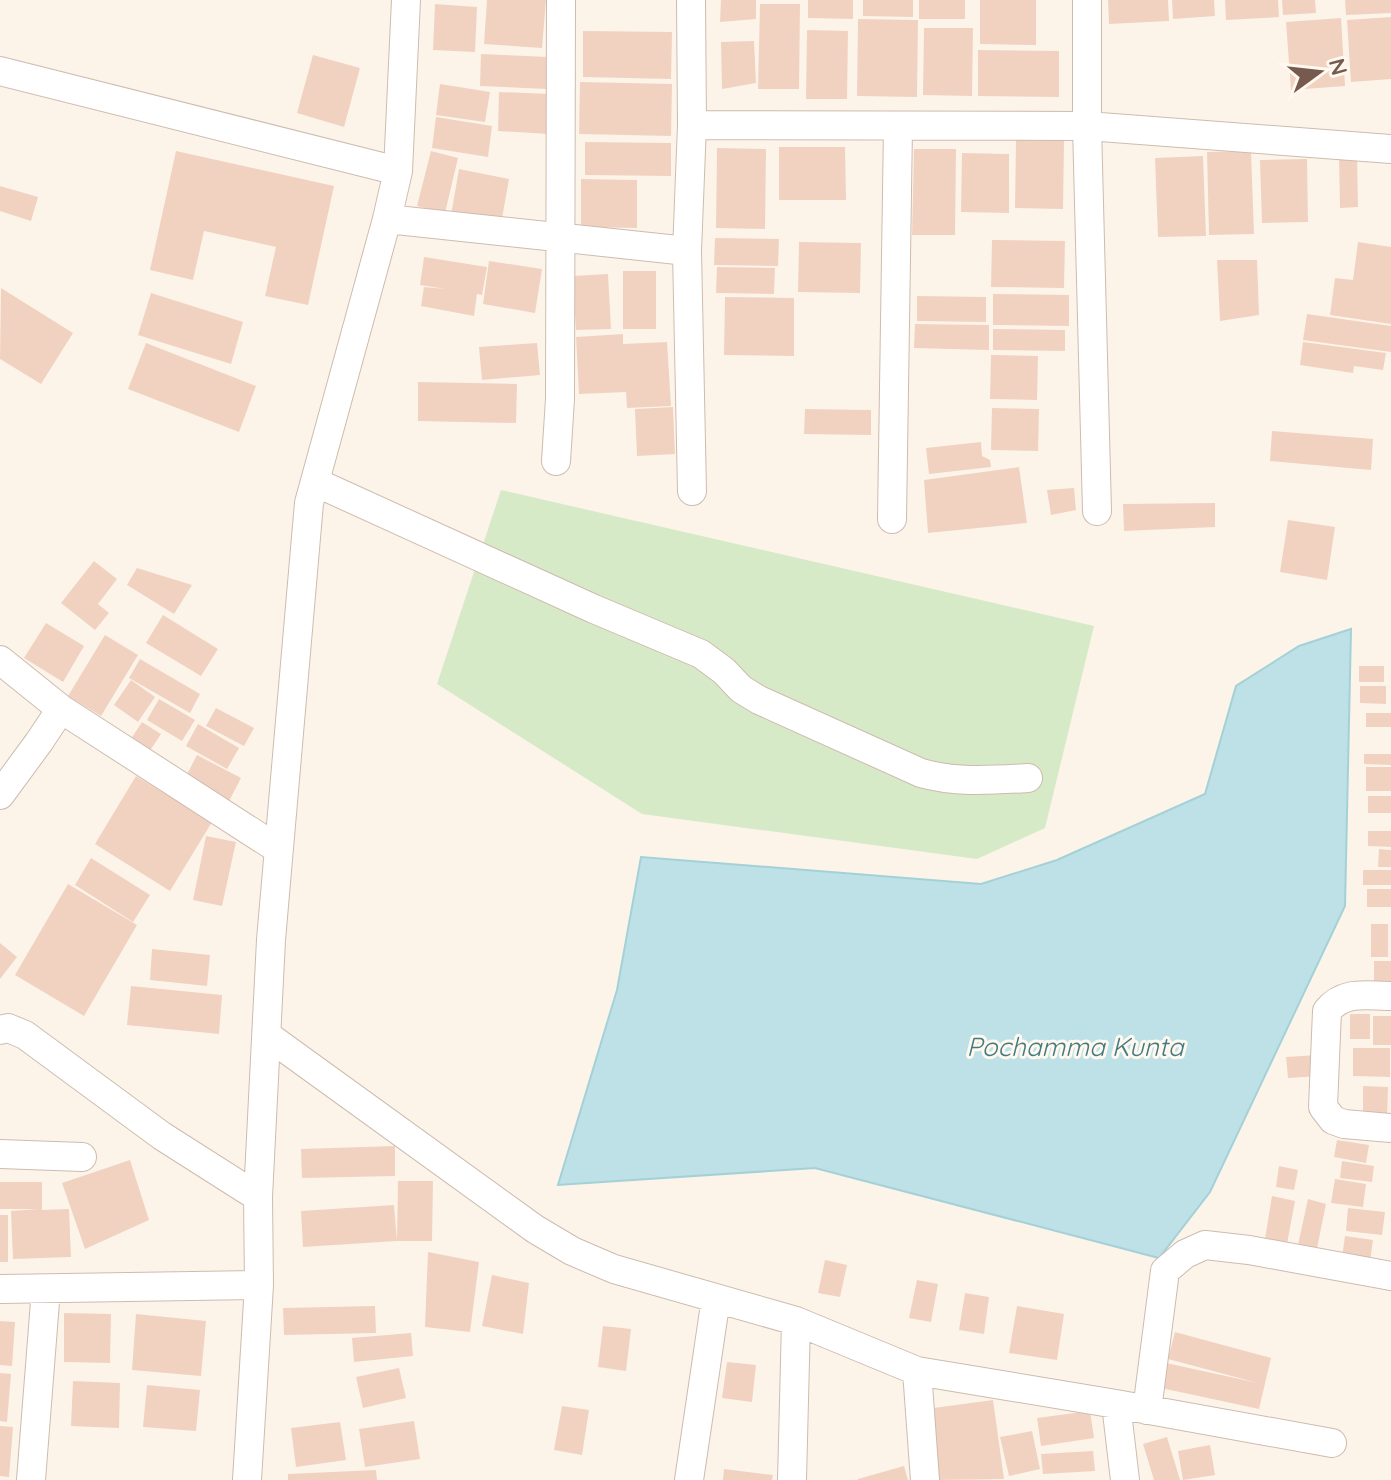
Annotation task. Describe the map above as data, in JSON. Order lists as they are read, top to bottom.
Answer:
{
  "water": ["Pochamma Kunta"],
  "north": "right"
}
